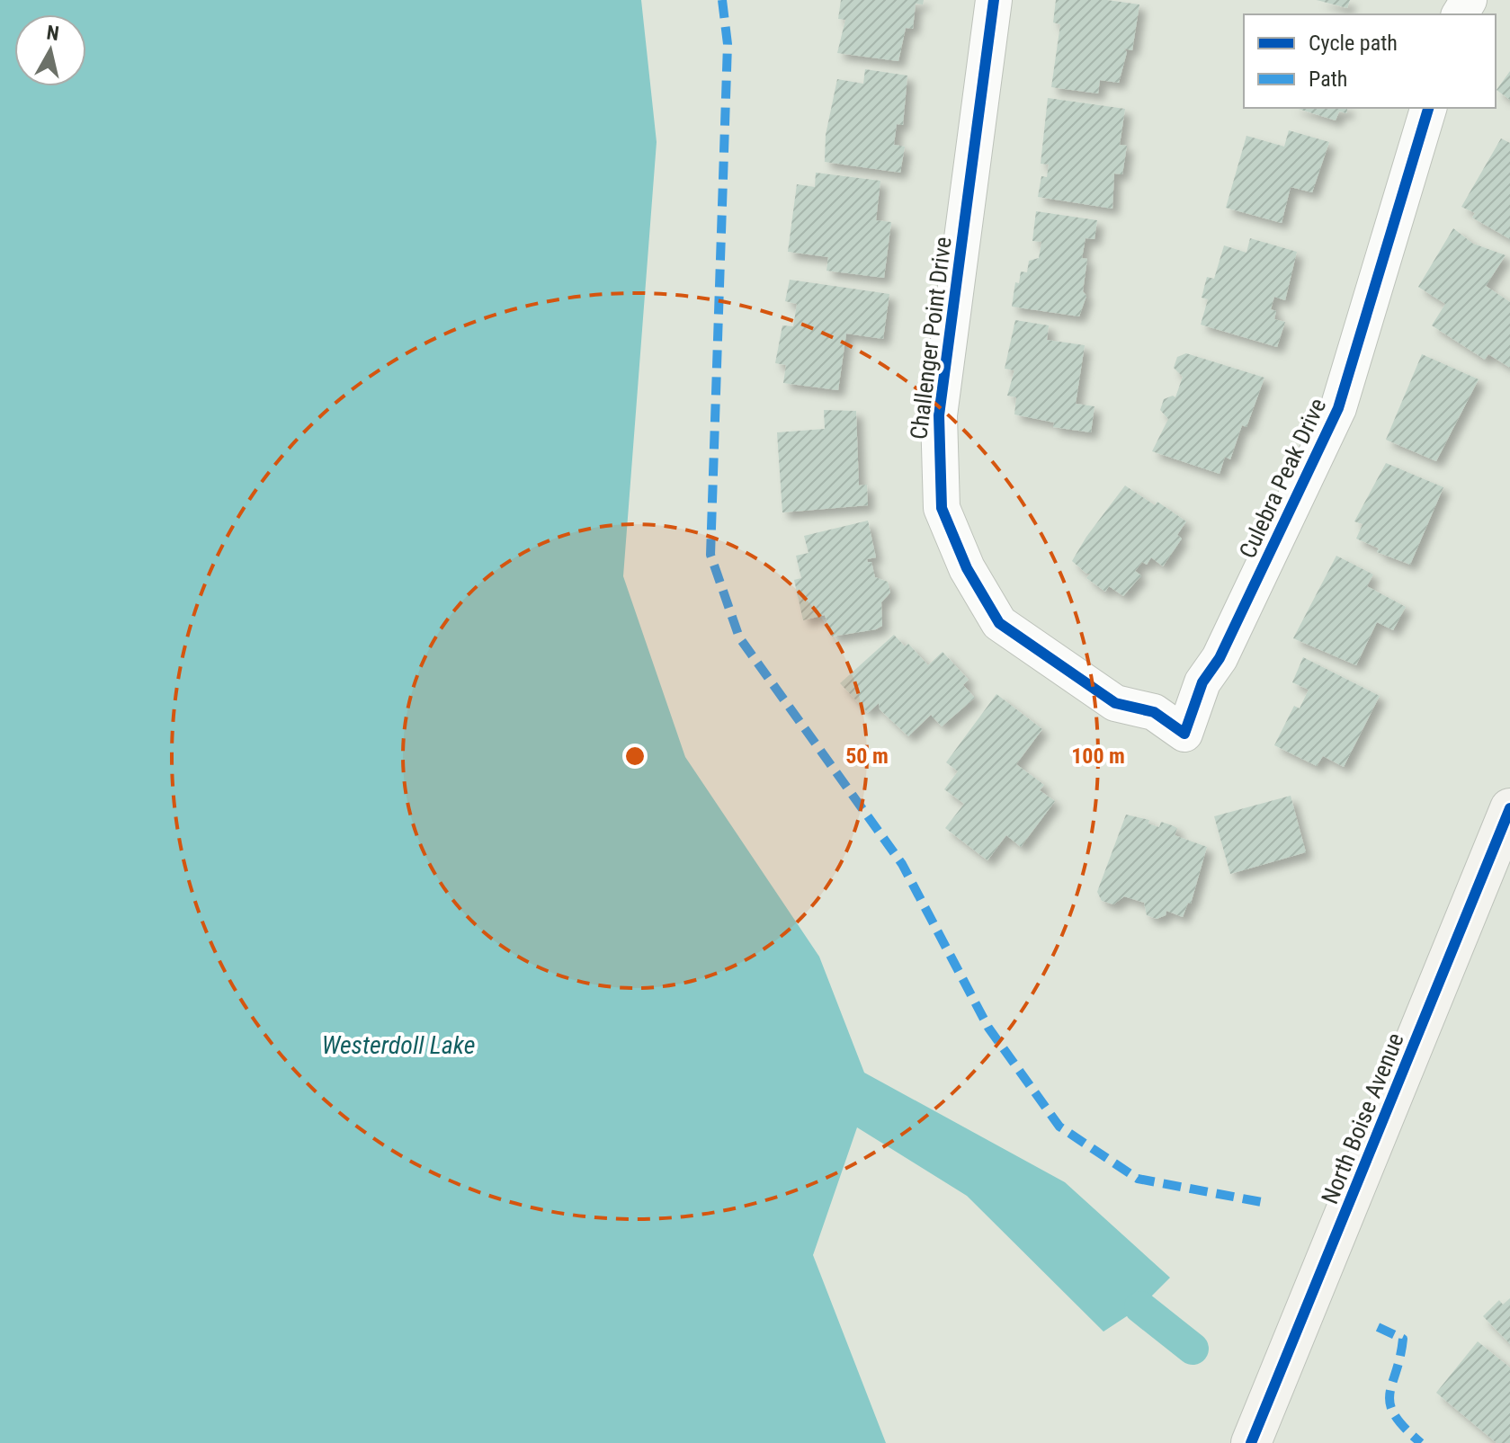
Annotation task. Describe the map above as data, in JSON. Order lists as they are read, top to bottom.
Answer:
{
  "streets": {
    "street": ["Challenger Point Drive", "Culebra Peak Drive", "North Boise Avenue"]
  },
  "crossings": [
    ["Challenger Point Drive", "Culebra Peak Drive"]
  ],
  "water": ["Westerdoll Lake"],
  "legend": ["Cycle path", "Path"],
  "north": "top",
  "rings": ["50 m", "100 m"]
}
